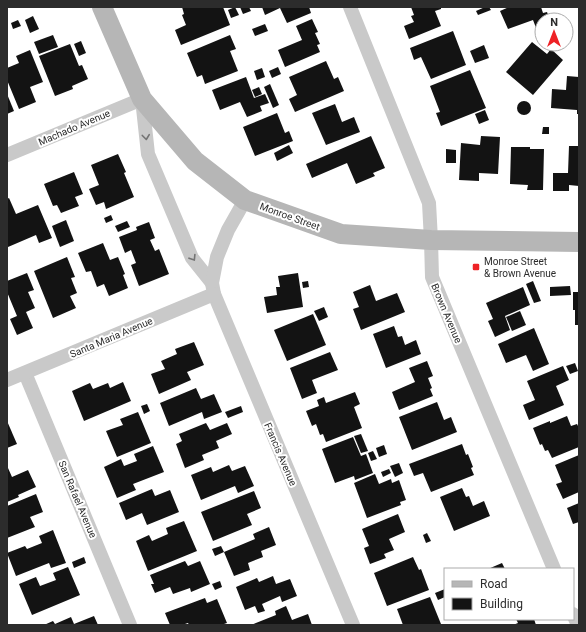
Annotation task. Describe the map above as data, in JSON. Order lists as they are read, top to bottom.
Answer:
{
  "streets": {
    "main road": ["Monroe Street"],
    "street": [
      "Machado Avenue",
      "Brown Avenue",
      "Santa Maria Avenue",
      "Francis Avenue",
      "San Rafael Avenue"
    ]
  },
  "crossings": [
    ["Machado Avenue", "Monroe Street"],
    ["Machado Avenue", "Francis Avenue"],
    ["Monroe Street", "Brown Avenue"],
    ["Monroe Street", "Francis Avenue"],
    ["Santa Maria Avenue", "Francis Avenue"],
    ["Santa Maria Avenue", "San Rafael Avenue"]
  ],
  "one_way": ["Francis Avenue"],
  "places": {
    "transit": ["Monroe Street & Brown Avenue"]
  },
  "legend": ["Road", "Building"],
  "north": "top"
}
